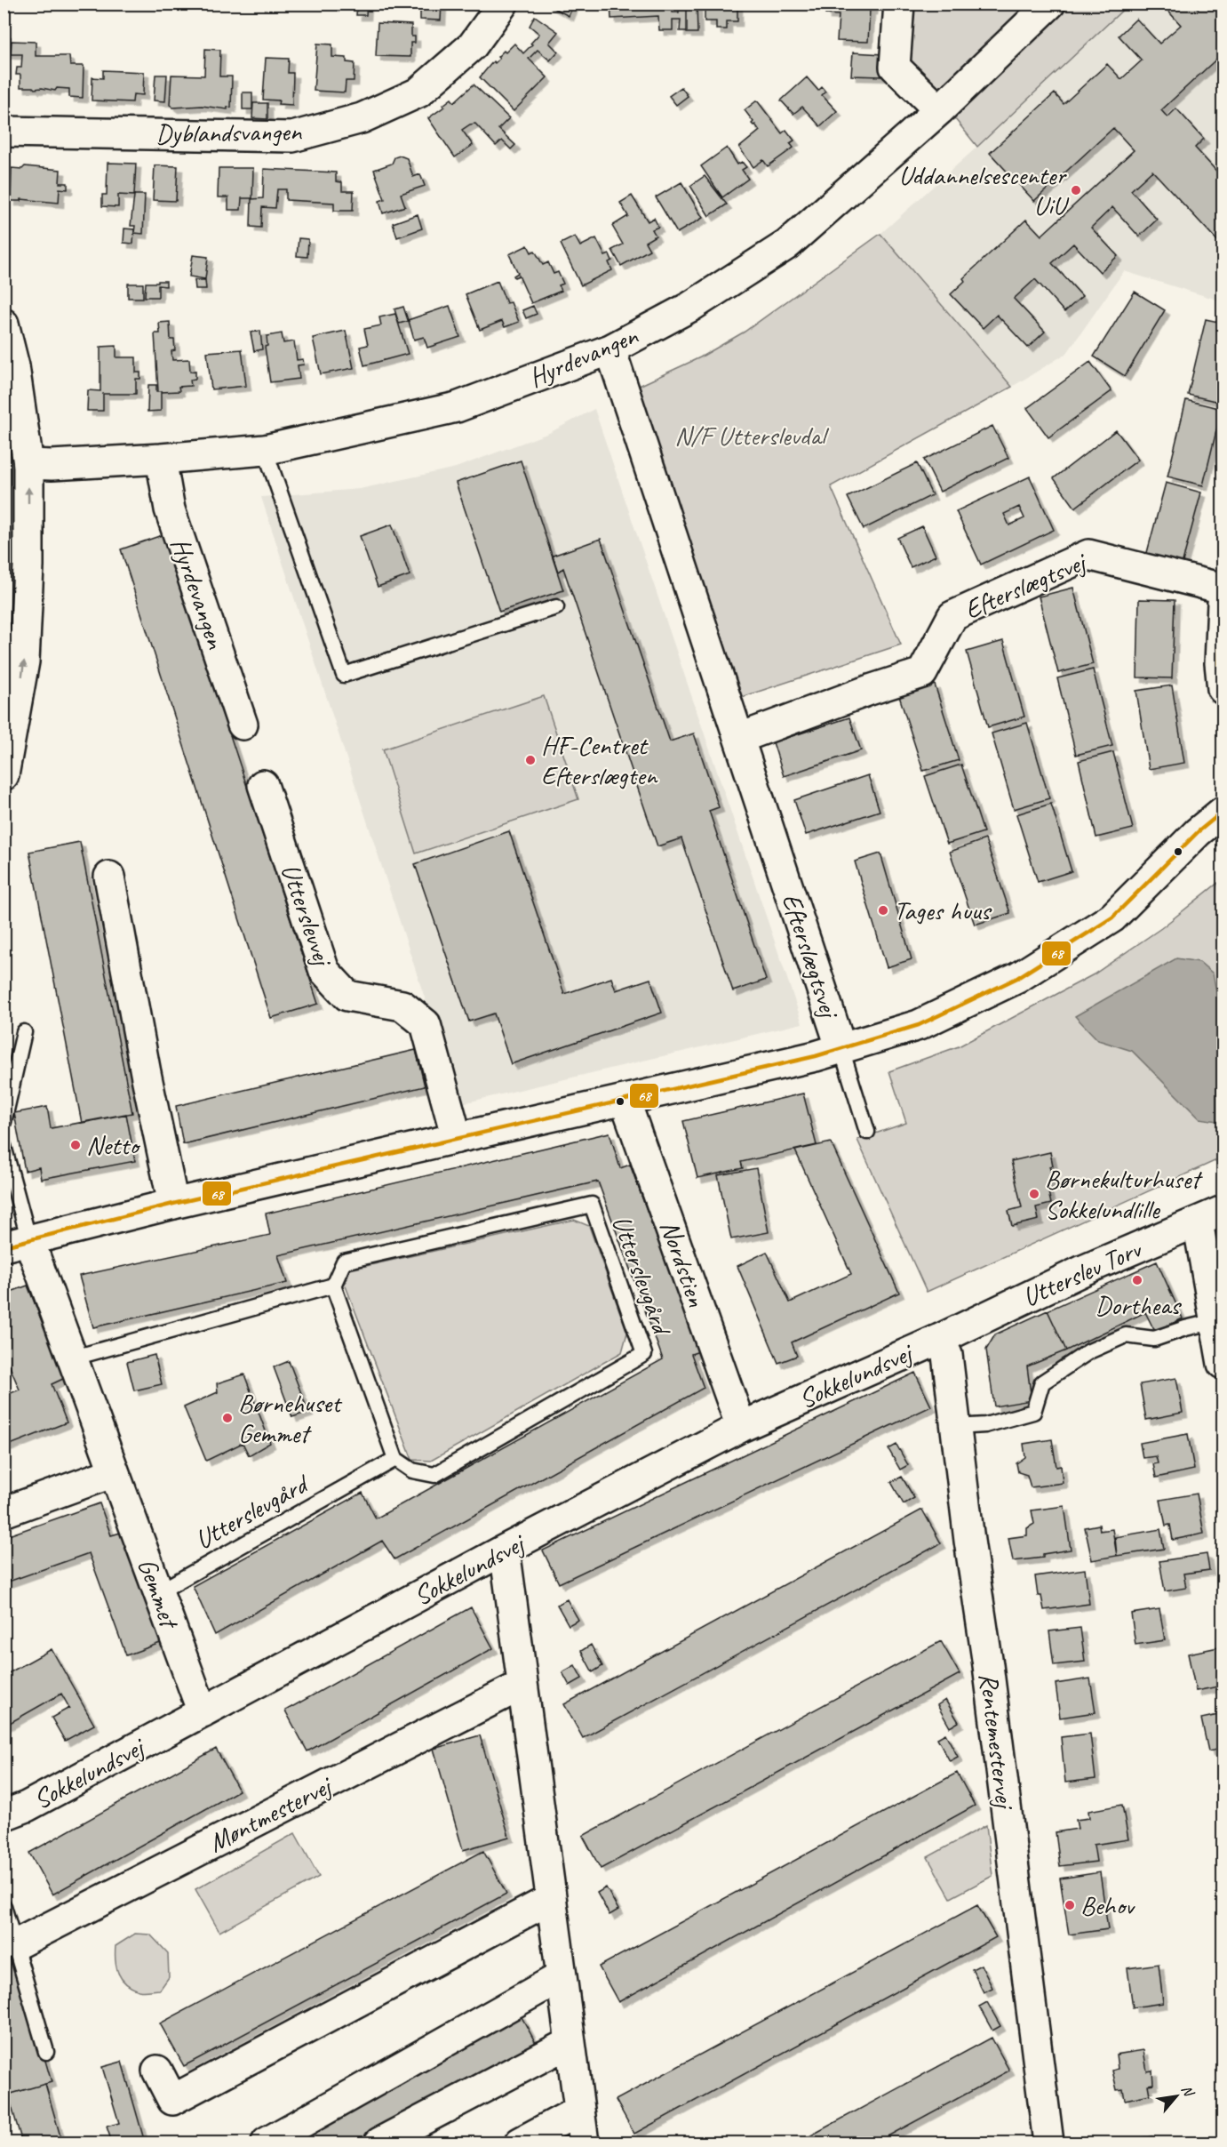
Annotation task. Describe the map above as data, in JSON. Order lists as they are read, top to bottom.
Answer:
{
  "streets": {
    "street": [
      "Dyblandsvangen",
      "Hyrdevangen",
      "Efterslægtsvej",
      "Utterslevvej",
      "Nordstien",
      "Utterslev Torv",
      "Sokkelundsvej",
      "Gemmet",
      "Rentemestervej",
      "Møntmestervej"
    ],
    "lane": ["Utterslevgård"]
  },
  "crossings": [
    ["Hyrdevangen", "Efterslægtsvej"],
    ["Nordstien", "Sokkelundsvej"],
    ["Utterslev Torv", "Sokkelundsvej"],
    ["Utterslev Torv", "Rentemestervej"],
    ["Utterslevgård", "Gemmet"],
    ["Sokkelundsvej", "Gemmet"],
    ["Sokkelundsvej", "Rentemestervej"]
  ],
  "parks": ["N/F Utterslevdal"],
  "places": [
    "Uddannelsescenter UiU",
    "HF-Centret Efterslægten",
    "Tages huus",
    "Netto",
    "Børnekulturhuset Sokkelundlille",
    "Dortheas",
    "Børnehuset Gemmet",
    "Behov"
  ],
  "lines": ["transit line 68"],
  "north": "top right"
}
